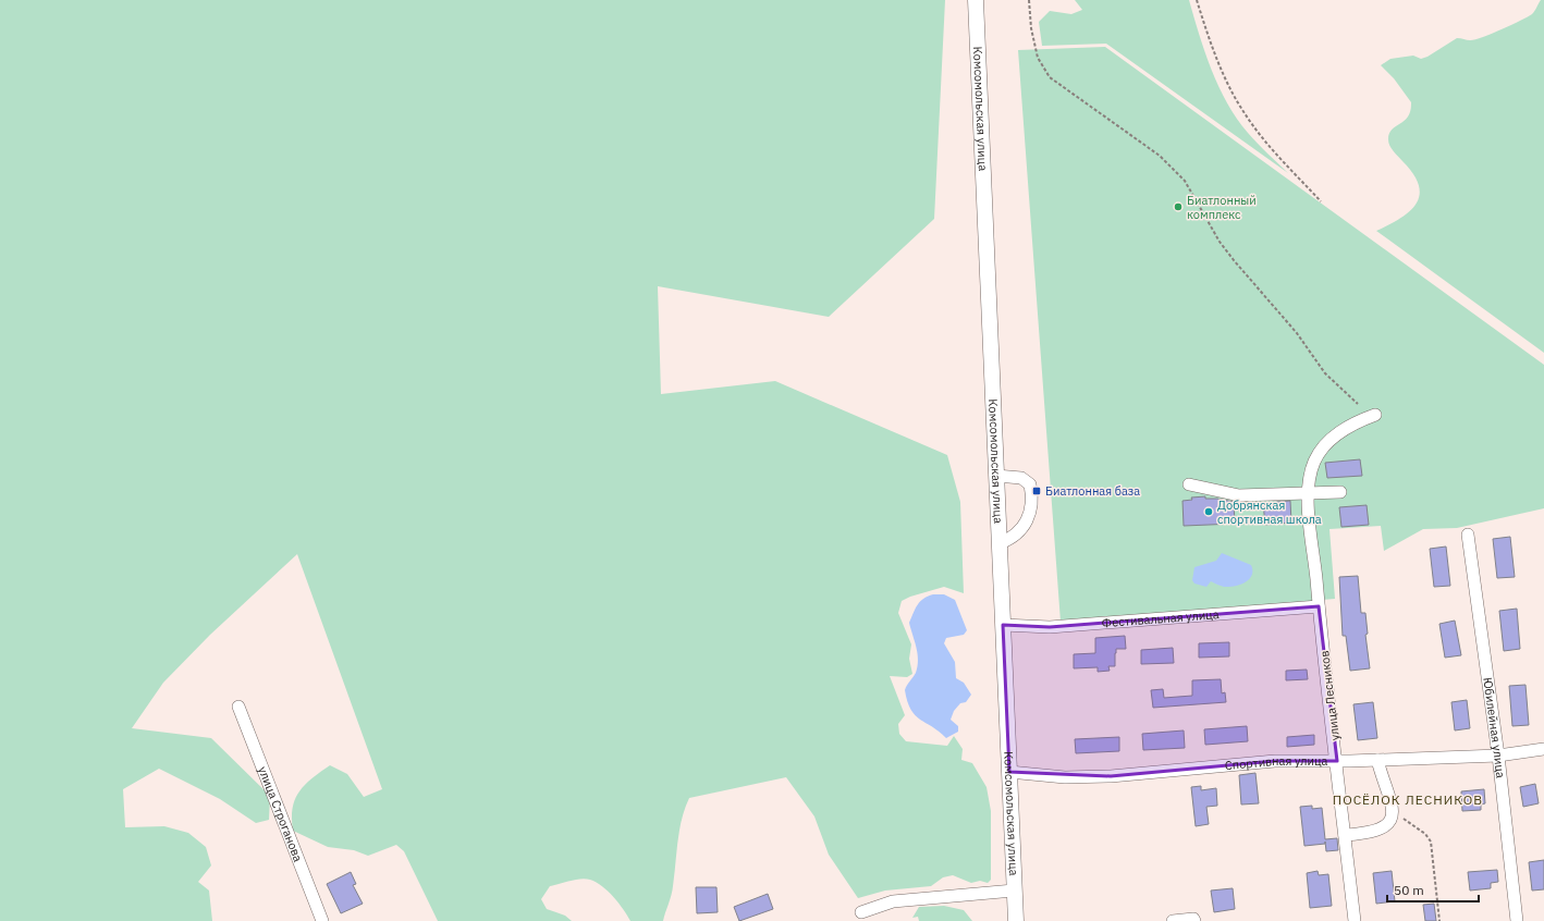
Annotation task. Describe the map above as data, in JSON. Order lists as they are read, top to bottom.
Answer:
{
  "streets": {
    "main road": ["Комсомольская улица"],
    "street": [
      "Фестивальная улица",
      "улица Лесников",
      "Юбилейная улица",
      "Спортивная улица",
      "улица Строганова"
    ]
  },
  "crossings": [
    ["Комсомольская улица", "Фестивальная улица"],
    ["Комсомольская улица", "Спортивная улица"],
    ["Фестивальная улица", "улица Лесников"],
    ["улица Лесников", "Спортивная улица"],
    ["Юбилейная улица", "Спортивная улица"]
  ],
  "districts": ["ПОСЁЛОК ЛЕСНИКОВ"],
  "places": {
    "other": ["Биатлонный комплекс", "Добрянская спортивная школа"],
    "transit": ["Биатлонная база"]
  },
  "scale_bar": "50 m"
}
